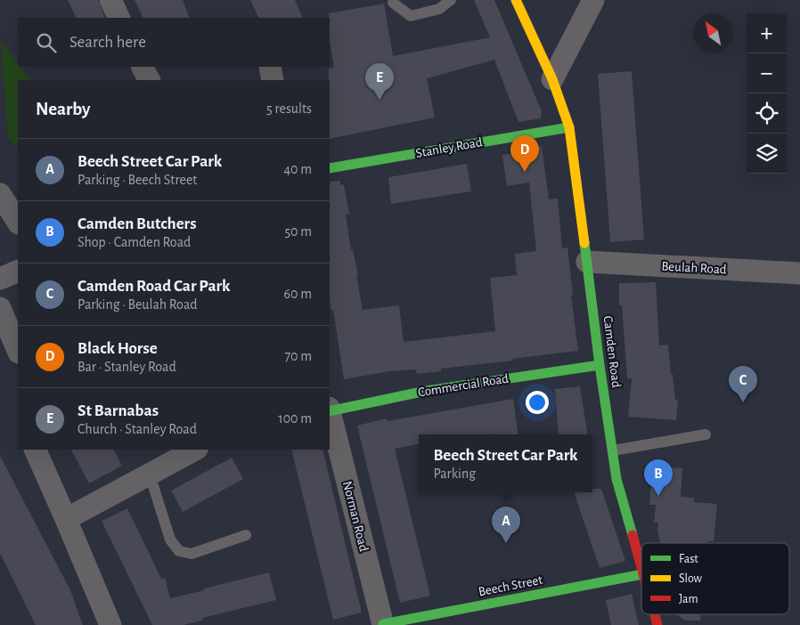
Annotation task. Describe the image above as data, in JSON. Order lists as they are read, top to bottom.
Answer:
{
  "streets": {
    "street": [
      "Stanley Road",
      "Beulah Road",
      "Camden Road",
      "Commercial Road",
      "Norman Road",
      "Beech Street"
    ]
  },
  "crossings": [
    ["Stanley Road", "Camden Road"],
    ["Beulah Road", "Camden Road"],
    ["Camden Road", "Commercial Road"],
    ["Norman Road", "Beech Street"]
  ],
  "legend": ["Fast", "Slow", "Jam"],
  "north": "top left",
  "page": {
    "map_buttons": ["+", "−"],
    "search": "Search here",
    "pins": [
      "E",
      "D",
      "C",
      "B",
      "A"
    ],
    "heading": ["Nearby", "5 results"],
    "list": [
      {
        "mark": "A",
        "name": "Beech Street Car Park",
        "note": "Parking · Beech Street",
        "value": "40 m"
      },
      {
        "mark": "B",
        "name": "Camden Butchers",
        "note": "Shop · Camden Road",
        "value": "50 m"
      },
      {
        "mark": "C",
        "name": "Camden Road Car Park",
        "note": "Parking · Beulah Road",
        "value": "60 m"
      },
      {
        "mark": "D",
        "name": "Black Horse",
        "note": "Bar · Stanley Road",
        "value": "70 m"
      },
      {
        "mark": "E",
        "name": "St Barnabas",
        "note": "Church · Stanley Road",
        "value": "100 m"
      }
    ],
    "popup": ["Beech Street Car Park", "Parking"]
  }
}
